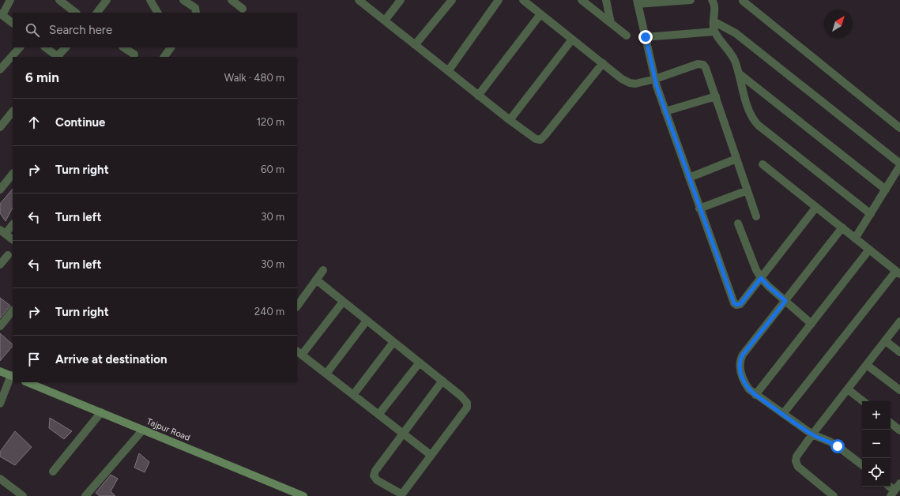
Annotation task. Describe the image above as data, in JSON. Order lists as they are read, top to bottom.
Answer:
{
  "streets": {
    "main road": ["Tajpur Road"]
  },
  "north": "top right",
  "page": {
    "search": "Search here",
    "heading": ["6 min", "Walk · 480 m"],
    "list": [
      ["Continue", "120 m"],
      ["Turn right", "60 m"],
      ["Turn left", "30 m"],
      ["Turn left", "30 m"],
      ["Turn right", "240 m"],
      "Arrive at destination"
    ],
    "map_buttons": ["+", "−"]
  }
}
